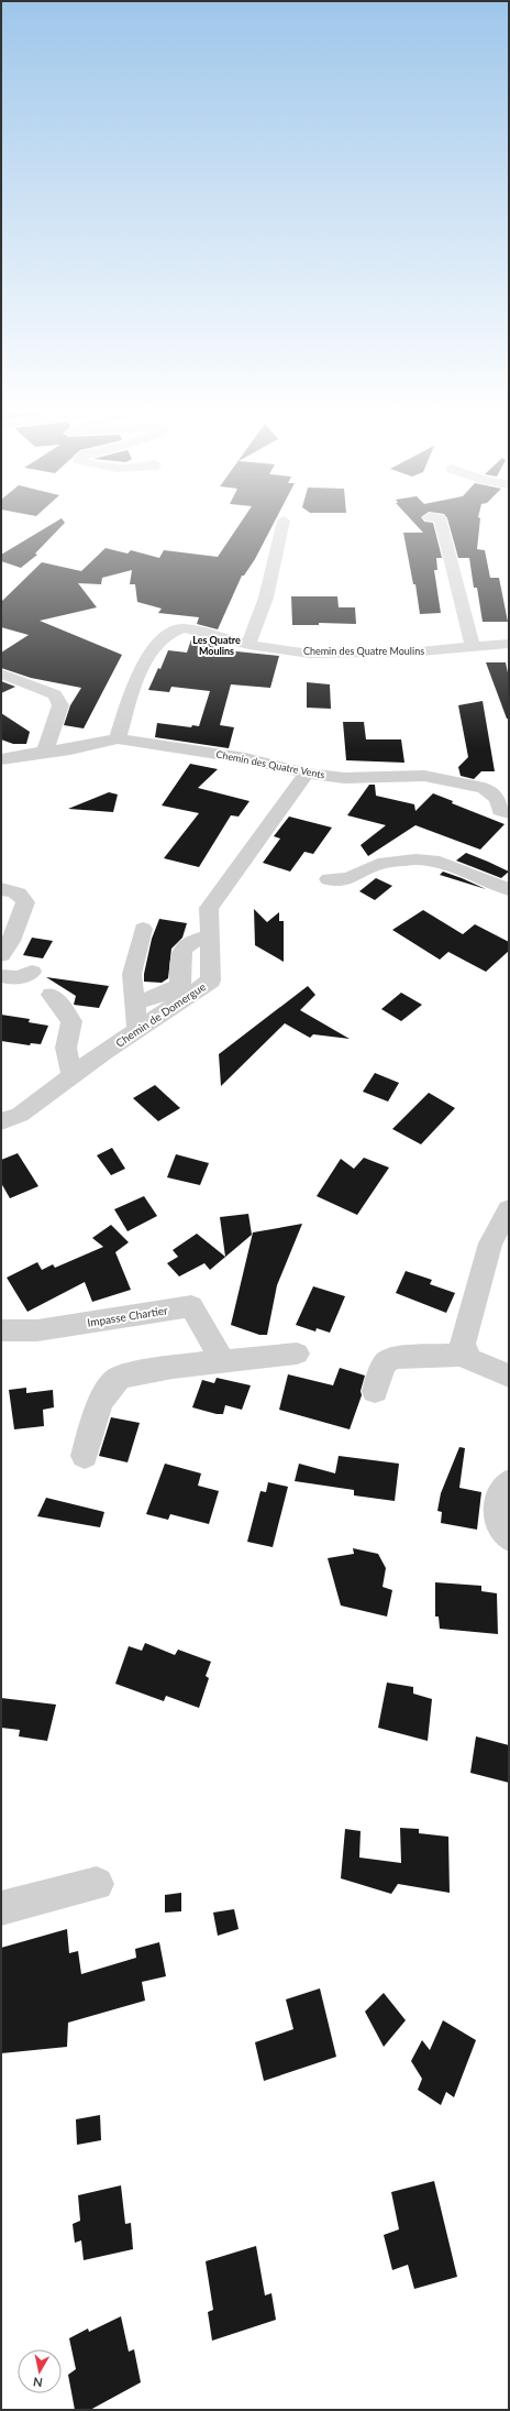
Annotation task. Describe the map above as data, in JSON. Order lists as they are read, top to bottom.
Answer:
{
  "streets": {
    "street": [
      "Chemin des Quatre Moulins",
      "Chemin des Quatre Vents",
      "Chemin de Domergue",
      "Impasse Chartier"
    ]
  },
  "crossings": [
    ["Chemin des Quatre Moulins", "Chemin des Quatre Vents"],
    ["Chemin des Quatre Vents", "Chemin de Domergue"]
  ],
  "districts": ["Les Quatre Moulins"],
  "north": "bottom"
}
